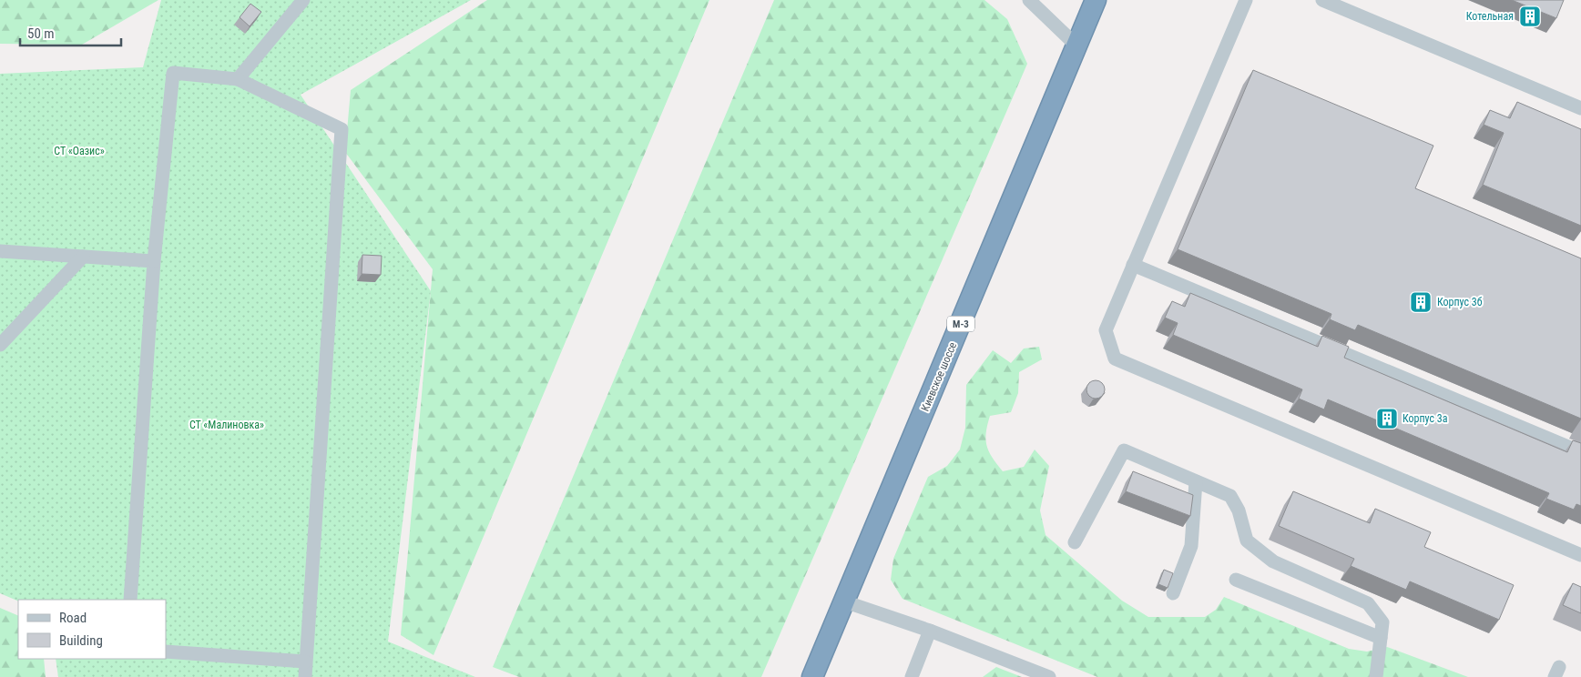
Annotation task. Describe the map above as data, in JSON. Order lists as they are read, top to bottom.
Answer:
{
  "streets": {
    "highway": ["М-3", "Киевское шоссе"]
  },
  "parks": ["СТ «Оазис»", "СТ «Малиновка»"],
  "places": {
    "building": ["Котельная", "Корпус 3б", "Корпус 3a"]
  },
  "legend": ["Road", "Building"],
  "scale_bar": "50 m"
}
